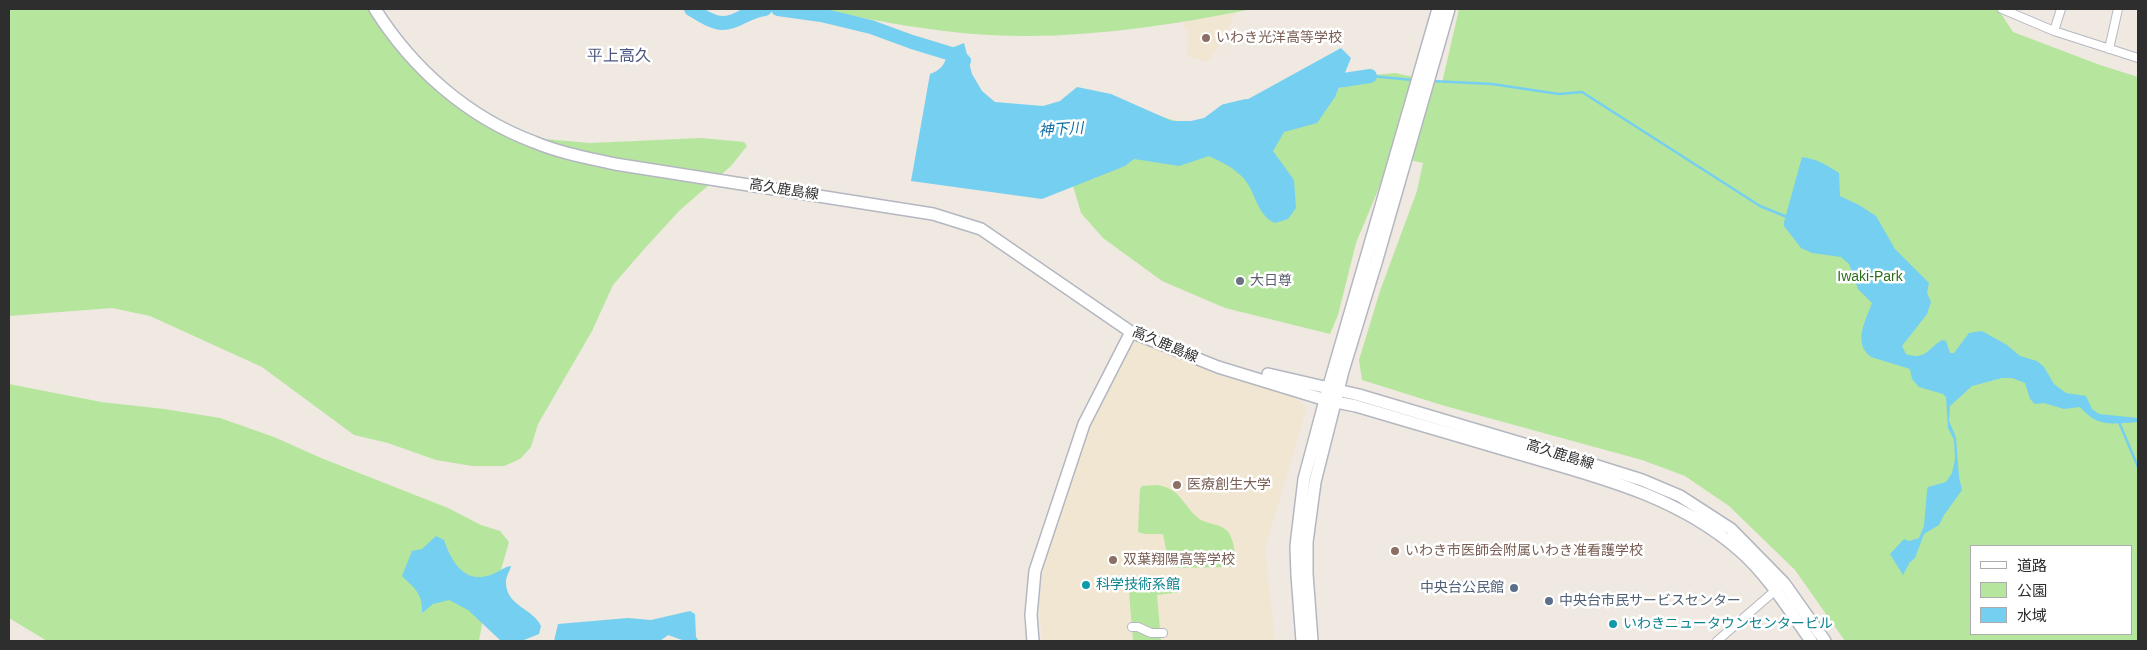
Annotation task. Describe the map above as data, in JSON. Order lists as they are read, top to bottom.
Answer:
{
  "streets": {
    "main road": ["高久鹿島線"]
  },
  "districts": ["平上高久"],
  "water": ["神下川"],
  "parks": ["Iwaki-Park"],
  "places": [
    "いわき光洋高等学校",
    "大日尊",
    "医療創生大学",
    "いわき市医師会附属いわき准看護学校",
    "双葉翔陽高等学校",
    "科学技術系館",
    "中央台公民館",
    "中央台市民サービスセンター",
    "いわきニュータウンセンタービル"
  ],
  "legend": ["道路", "公園", "水域"]
}
